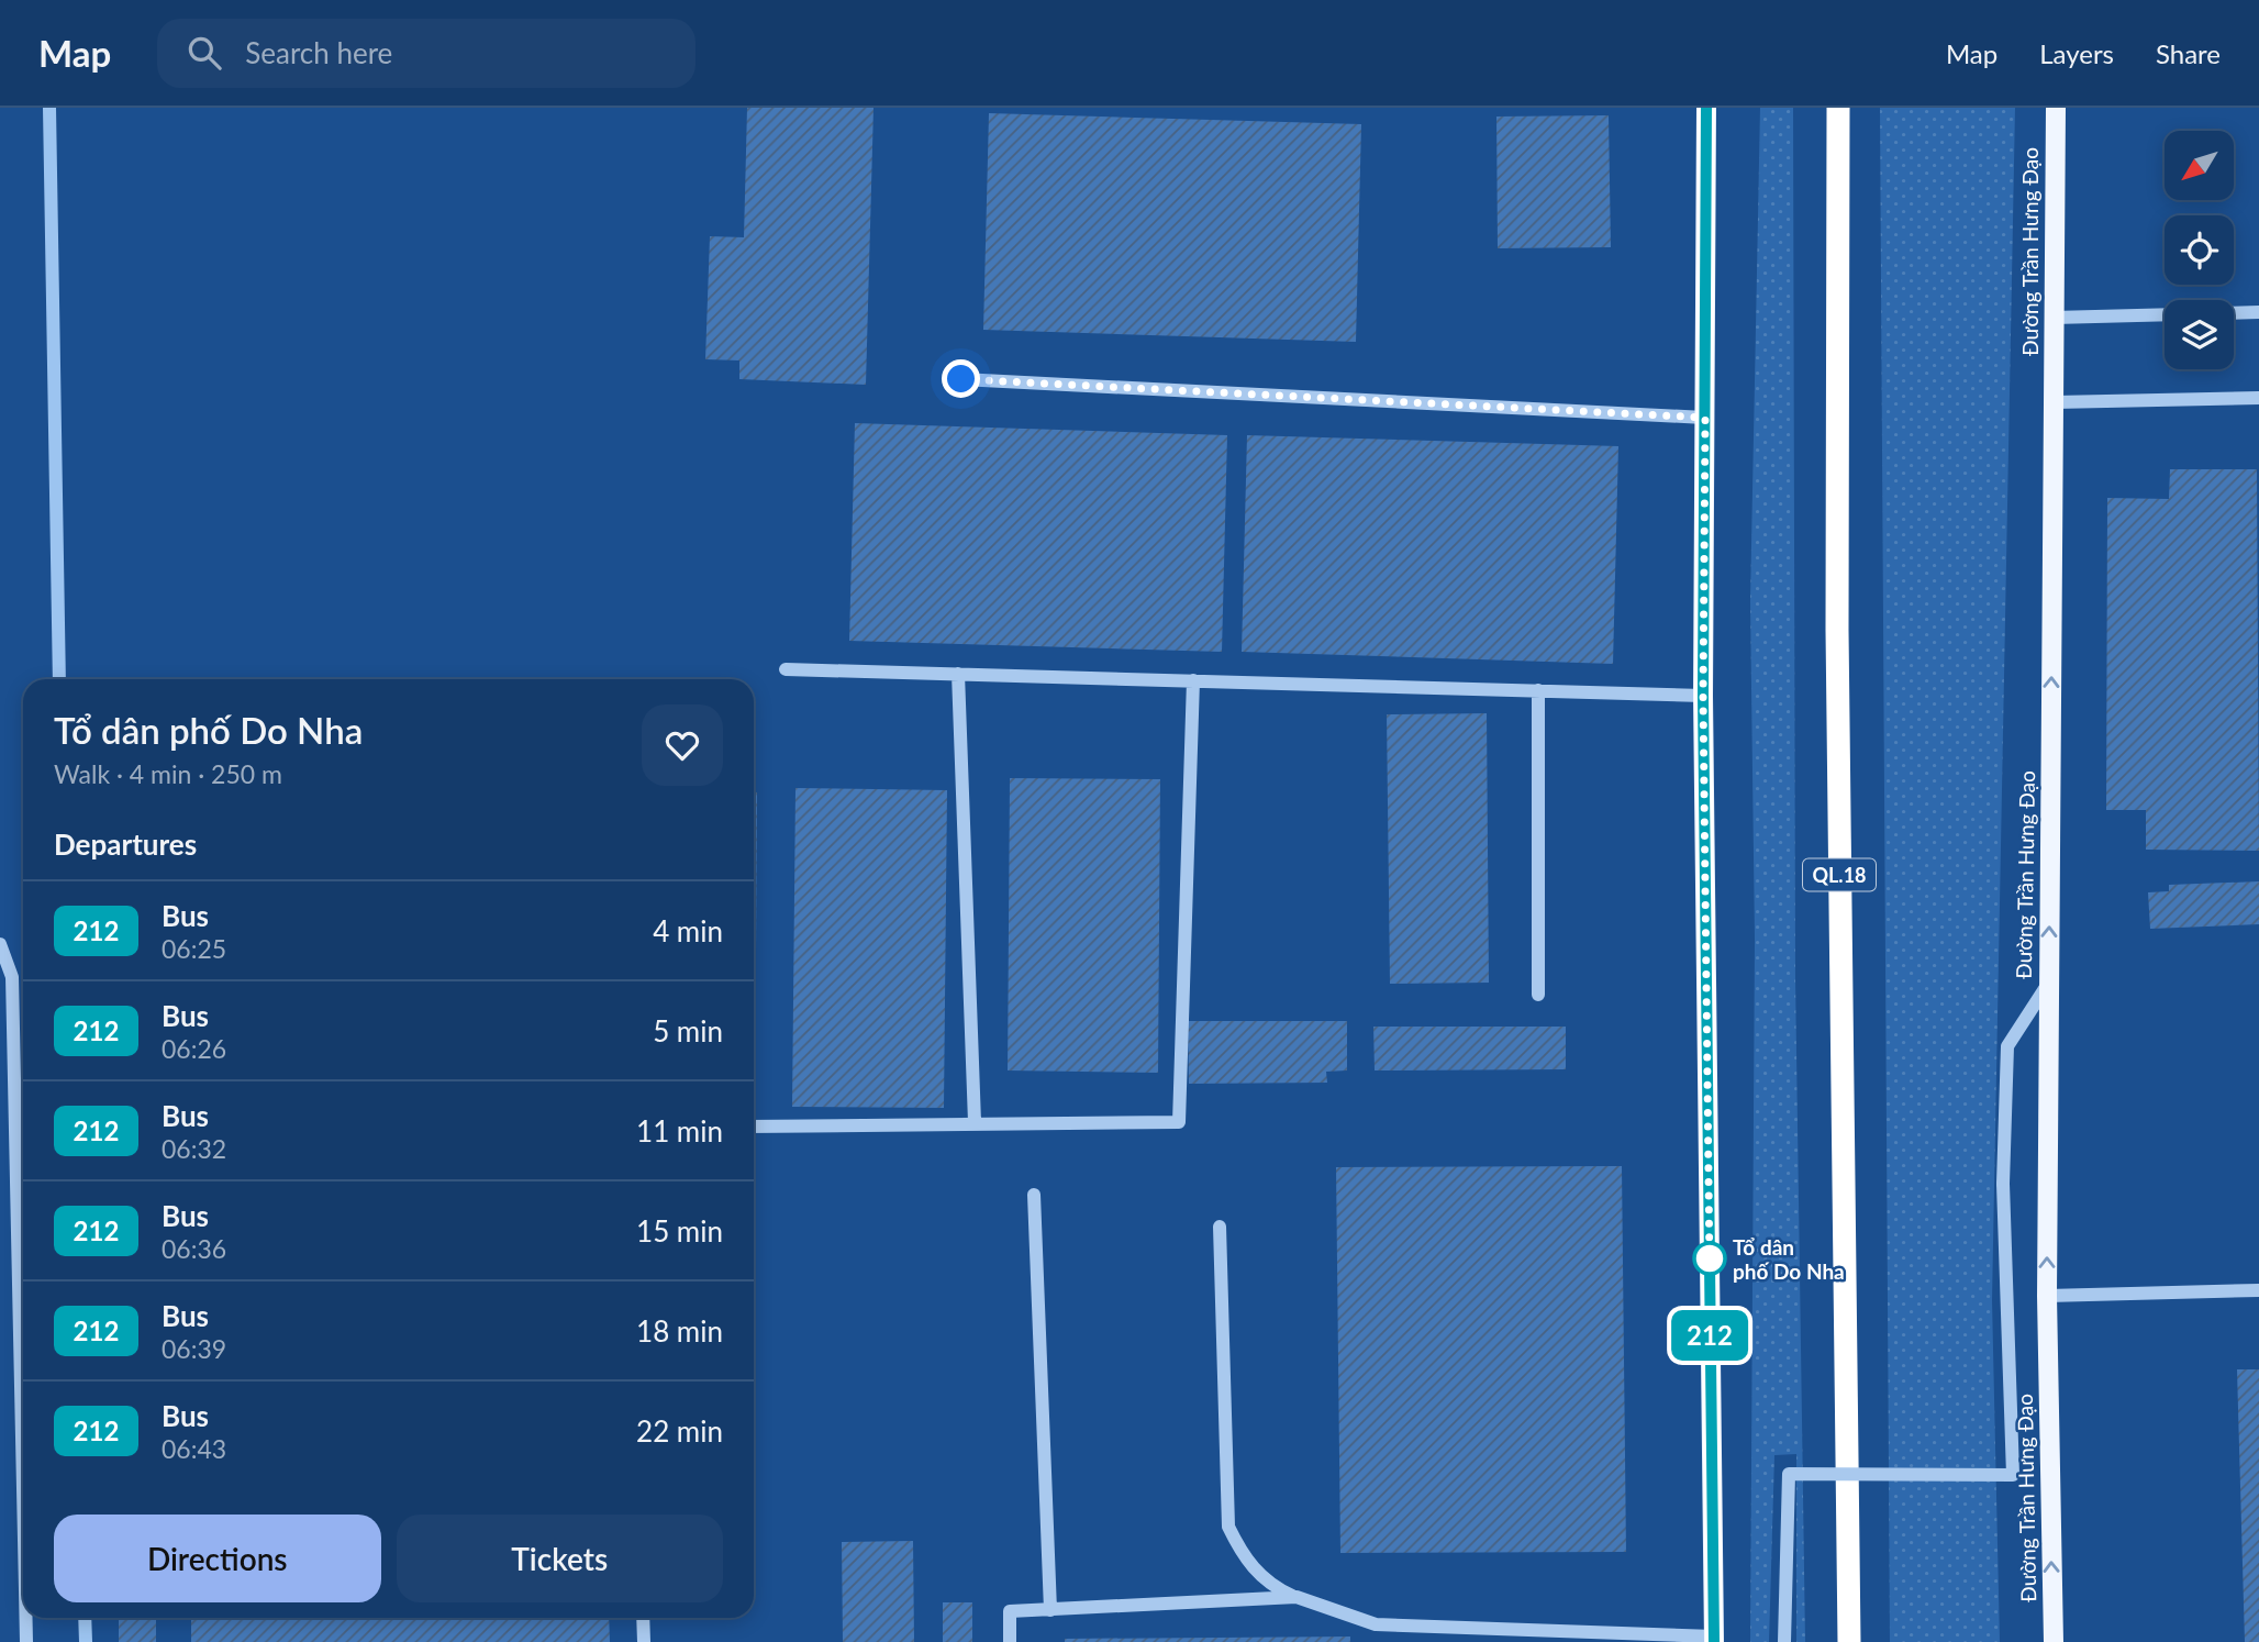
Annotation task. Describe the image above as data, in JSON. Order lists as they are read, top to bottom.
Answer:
{
  "streets": {
    "highway": ["QL.18"],
    "main road": ["Đường Trần Hưng Đạo"]
  },
  "one_way": ["Đường Trần Hưng Đạo"],
  "places": ["Tổ dân phố Do Nha"],
  "lines": ["bus line 212"],
  "north": "bottom left",
  "page": {
    "header": "Map",
    "search": "Search here",
    "nav": ["Map", "Layers", "Share"],
    "on_map": "212",
    "heading": [
      ["Tổ dân phố Do Nha", "Walk · 4 min · 250 m"],
      "Departures"
    ],
    "list": [
      {
        "mark": "212",
        "name": "Bus",
        "note": "06:25",
        "value": "4 min"
      },
      {
        "mark": "212",
        "name": "Bus",
        "note": "06:26",
        "value": "5 min"
      },
      {
        "mark": "212",
        "name": "Bus",
        "note": "06:32",
        "value": "11 min"
      },
      {
        "mark": "212",
        "name": "Bus",
        "note": "06:36",
        "value": "15 min"
      },
      {
        "mark": "212",
        "name": "Bus",
        "note": "06:39",
        "value": "18 min"
      },
      {
        "mark": "212",
        "name": "Bus",
        "note": "06:43",
        "value": "22 min"
      }
    ],
    "buttons": ["Directions", "Tickets"]
  }
}
